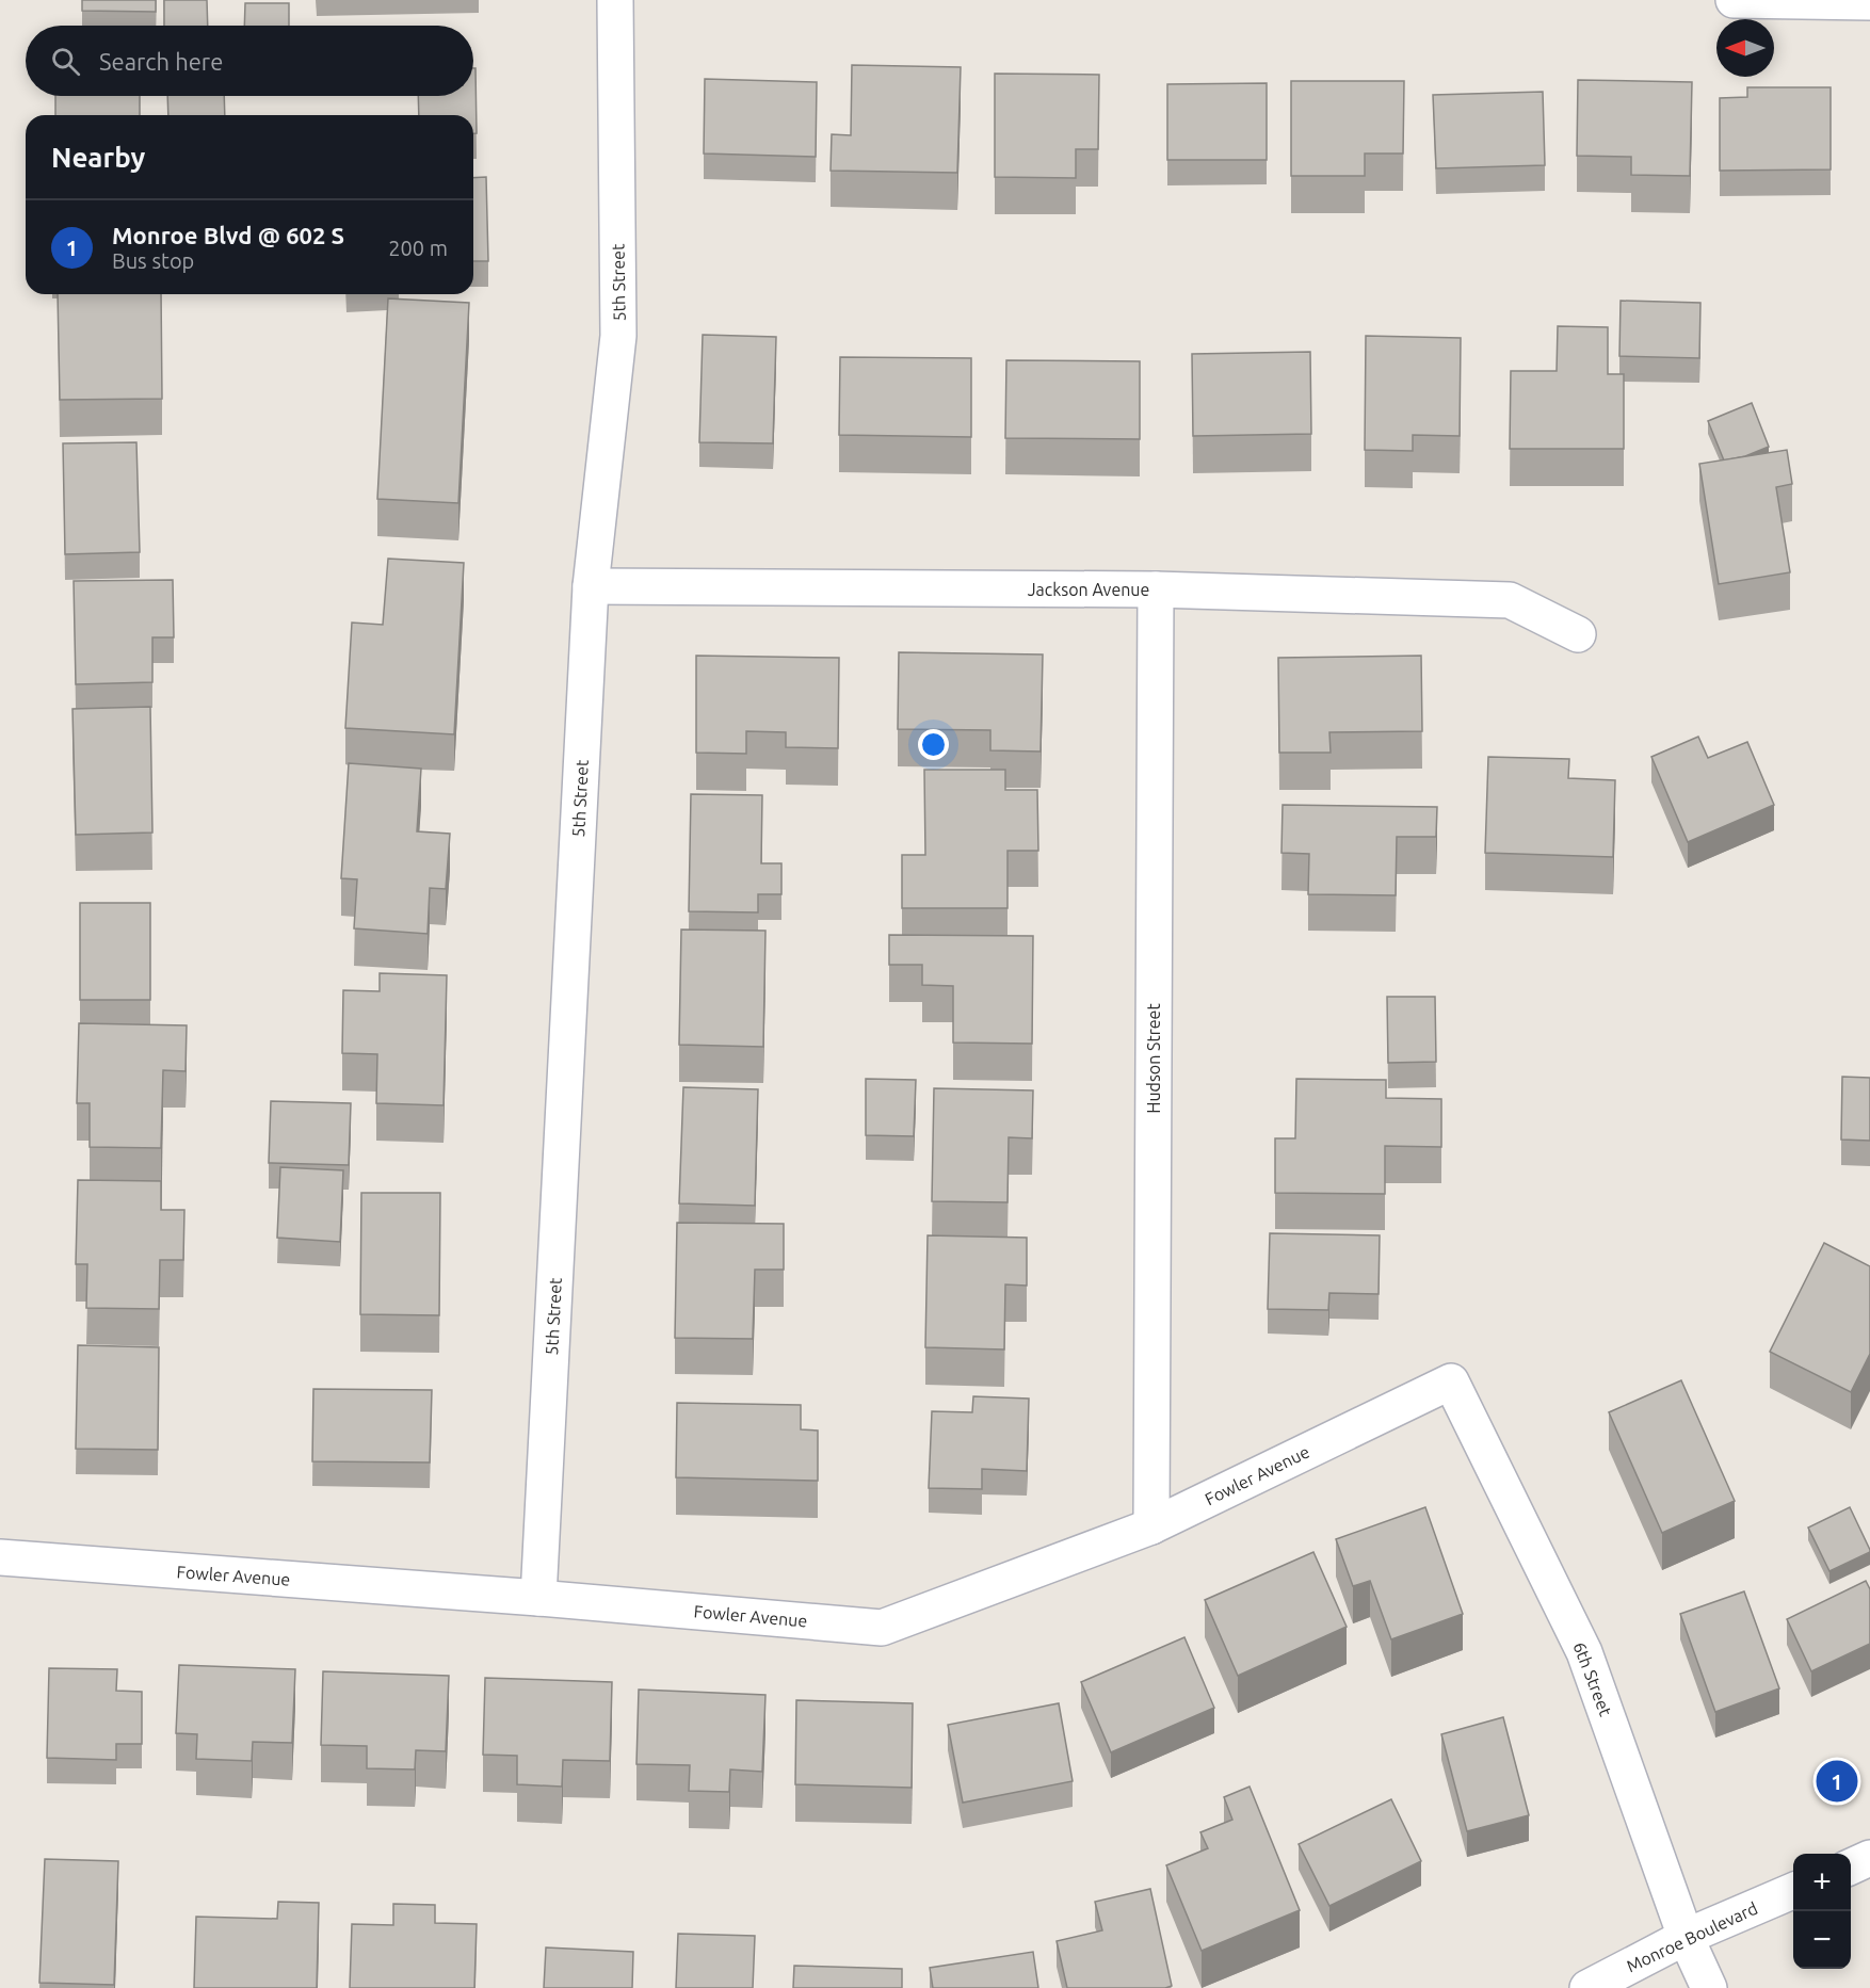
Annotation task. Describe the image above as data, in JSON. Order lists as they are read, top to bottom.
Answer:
{
  "streets": {
    "street": [
      "5th Street",
      "Jackson Avenue",
      "Hudson Street",
      "Fowler Avenue",
      "6th Street",
      "Monroe Boulevard"
    ]
  },
  "crossings": [
    ["5th Street", "Jackson Avenue"],
    ["5th Street", "Fowler Avenue"],
    ["Jackson Avenue", "Hudson Street"],
    ["Hudson Street", "Fowler Avenue"],
    ["Fowler Avenue", "6th Street"],
    ["6th Street", "Monroe Boulevard"]
  ],
  "north": "left",
  "page": {
    "search": "Search here",
    "heading": "Nearby",
    "list": [
      {
        "mark": "1",
        "name": "Monroe Blvd @ 602 S",
        "note": "Bus stop",
        "value": "200 m"
      }
    ],
    "pins": "1",
    "map_buttons": ["+", "−"]
  }
}
